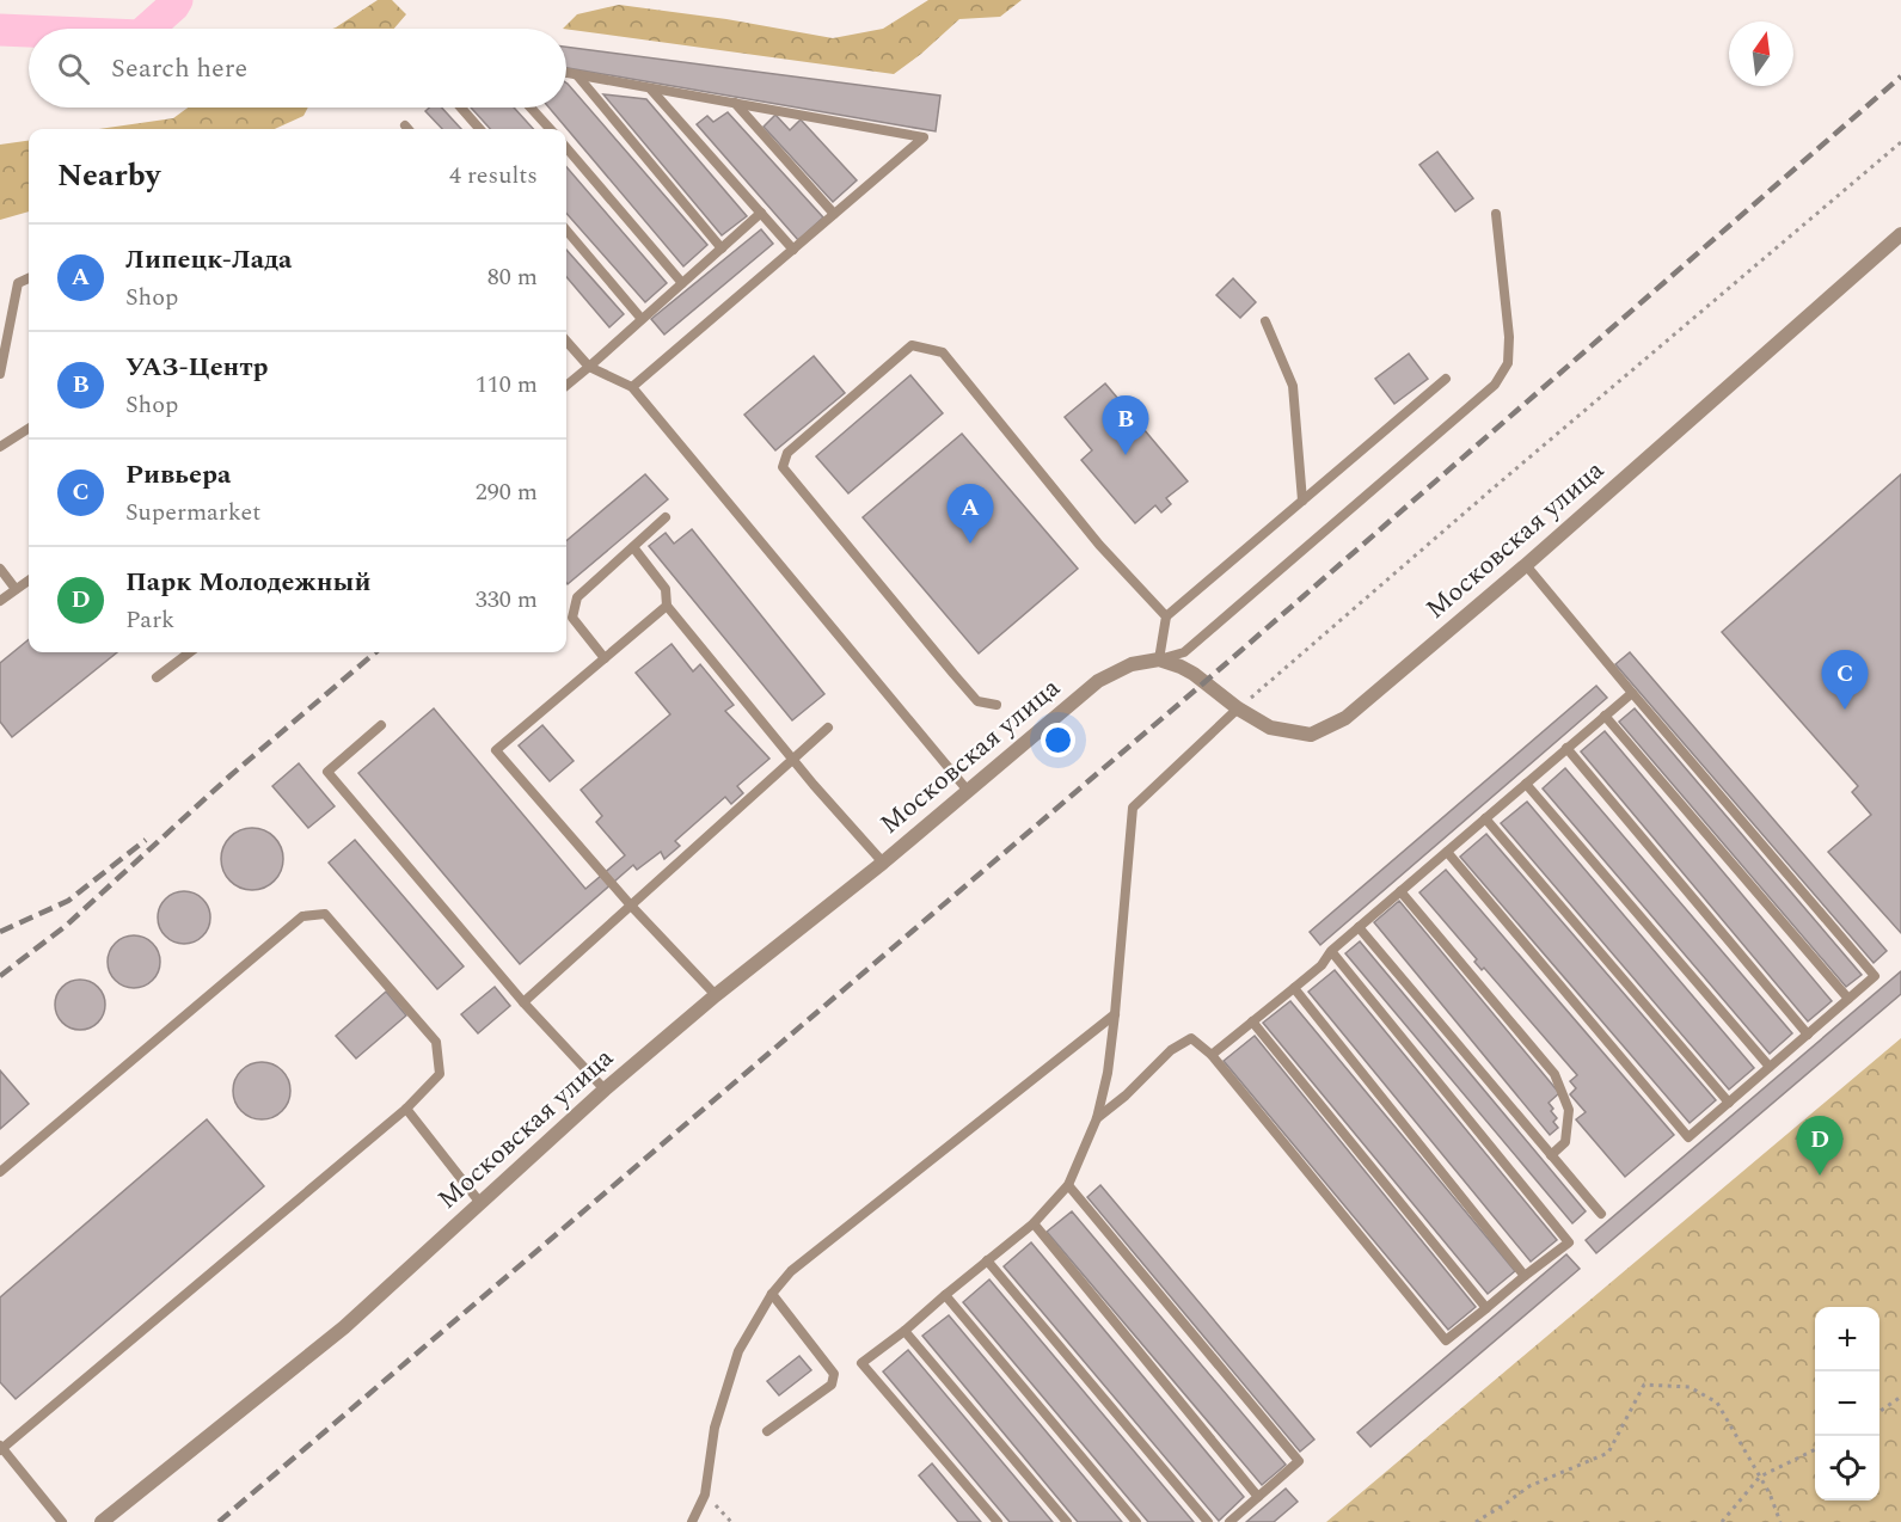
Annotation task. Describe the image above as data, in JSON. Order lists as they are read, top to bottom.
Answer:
{
  "streets": {
    "street": ["Московская улица"]
  },
  "north": "top",
  "page": {
    "search": "Search here",
    "heading": ["Nearby", "4 results"],
    "list": [
      {
        "mark": "A",
        "name": "Липецк-Лада",
        "note": "Shop",
        "value": "80 m"
      },
      {
        "mark": "B",
        "name": "УАЗ-Центр",
        "note": "Shop",
        "value": "110 m"
      },
      {
        "mark": "C",
        "name": "Ривьера",
        "note": "Supermarket",
        "value": "290 m"
      },
      {
        "mark": "D",
        "name": "Парк Молодежный",
        "note": "Park",
        "value": "330 m"
      }
    ],
    "pins": [
      "B",
      "A",
      "C",
      "D"
    ],
    "map_buttons": ["+", "−"]
  }
}
